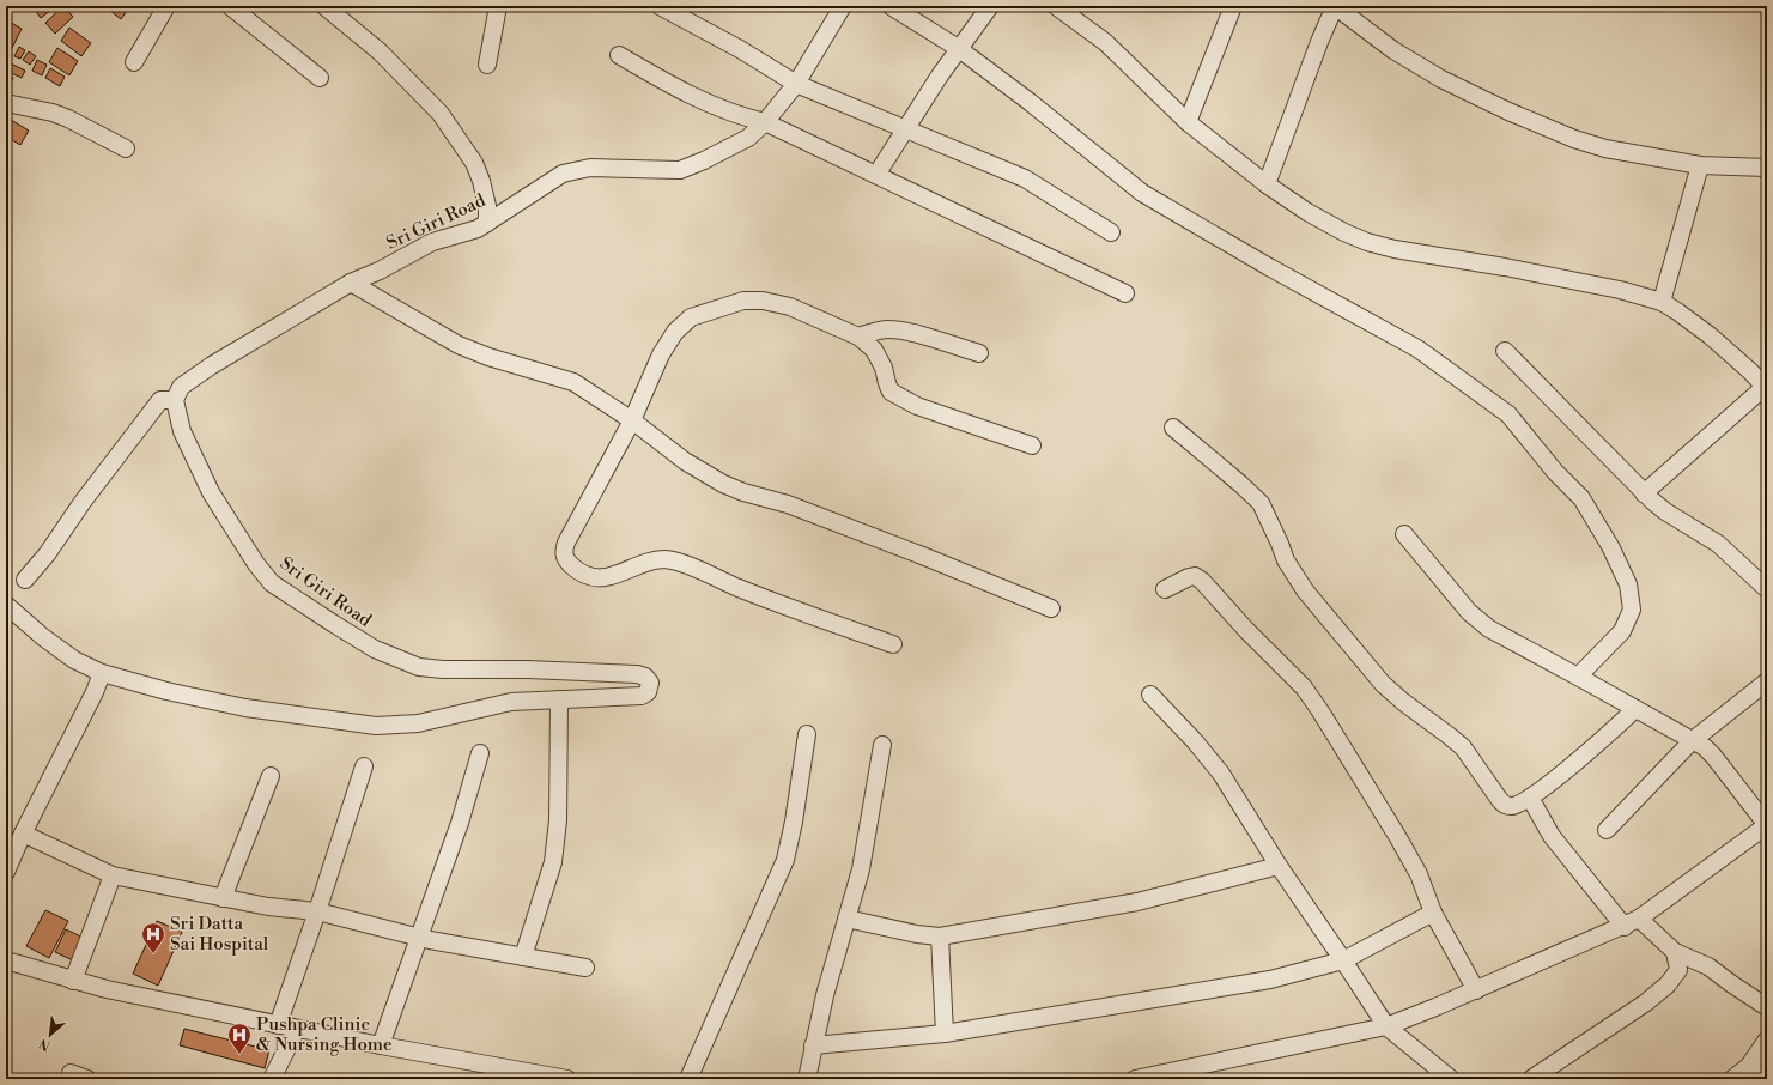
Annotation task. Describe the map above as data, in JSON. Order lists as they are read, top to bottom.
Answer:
{
  "streets": {
    "street": ["Sri Giri Road"]
  },
  "places": {
    "hospital": ["Sri Datta Sai Hospital", "Pushpa Clinic & Nursing Home"]
  },
  "north": "bottom left"
}
